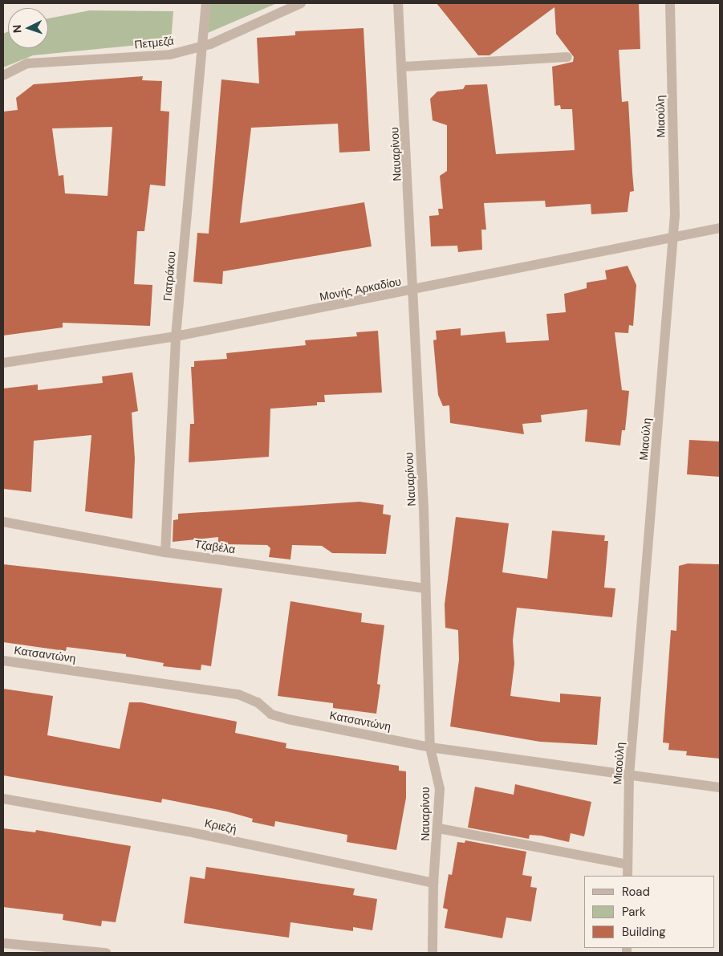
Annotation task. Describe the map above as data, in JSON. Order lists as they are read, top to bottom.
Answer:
{
  "streets": {
    "street": [
      "Πετμεζά",
      "Μιαούλη",
      "Ναυαρίνου",
      "Γιατράκου",
      "Μονής Αρκαδίου",
      "Τζαβέλα",
      "Κατσαντώνη",
      "Κριεζή"
    ]
  },
  "crossings": [
    ["Πετμεζά", "Γιατράκου"],
    ["Μιαούλη", "Μονής Αρκαδίου"],
    ["Μιαούλη", "Κατσαντώνη"],
    ["Ναυαρίνου", "Μονής Αρκαδίου"],
    ["Ναυαρίνου", "Τζαβέλα"],
    ["Ναυαρίνου", "Κατσαντώνη"],
    ["Ναυαρίνου", "Κριεζή"],
    ["Γιατράκου", "Μονής Αρκαδίου"],
    ["Γιατράκου", "Τζαβέλα"]
  ],
  "legend": ["Road", "Park", "Building"],
  "north": "left"
}
